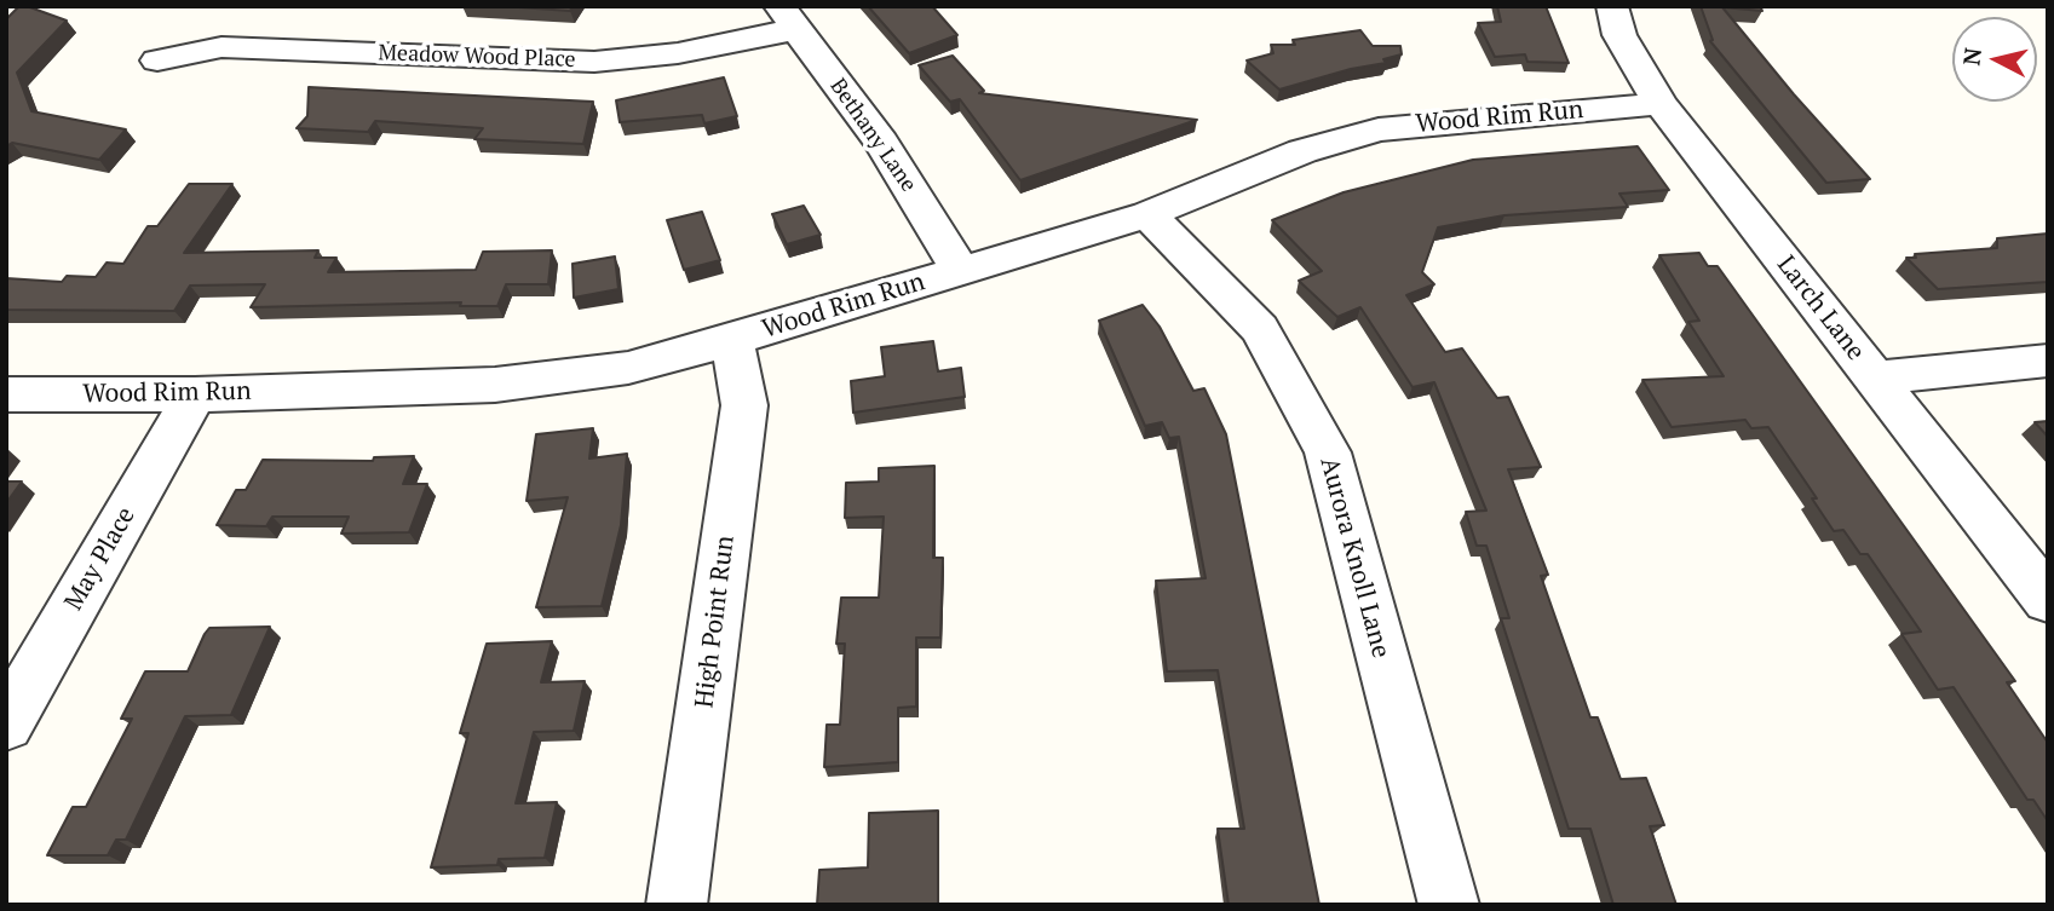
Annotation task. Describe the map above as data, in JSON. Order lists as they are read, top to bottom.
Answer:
{
  "streets": {
    "street": [
      "Meadow Wood Place",
      "Wood Rim Run",
      "Bethany Lane",
      "Larch Lane",
      "Aurora Knoll Lane",
      "May Place",
      "High Point Run"
    ]
  },
  "crossings": [
    ["Meadow Wood Place", "Bethany Lane"],
    ["Wood Rim Run", "Bethany Lane"],
    ["Wood Rim Run", "Larch Lane"],
    ["Wood Rim Run", "Aurora Knoll Lane"],
    ["Wood Rim Run", "May Place"],
    ["Wood Rim Run", "High Point Run"]
  ],
  "north": "left"
}
